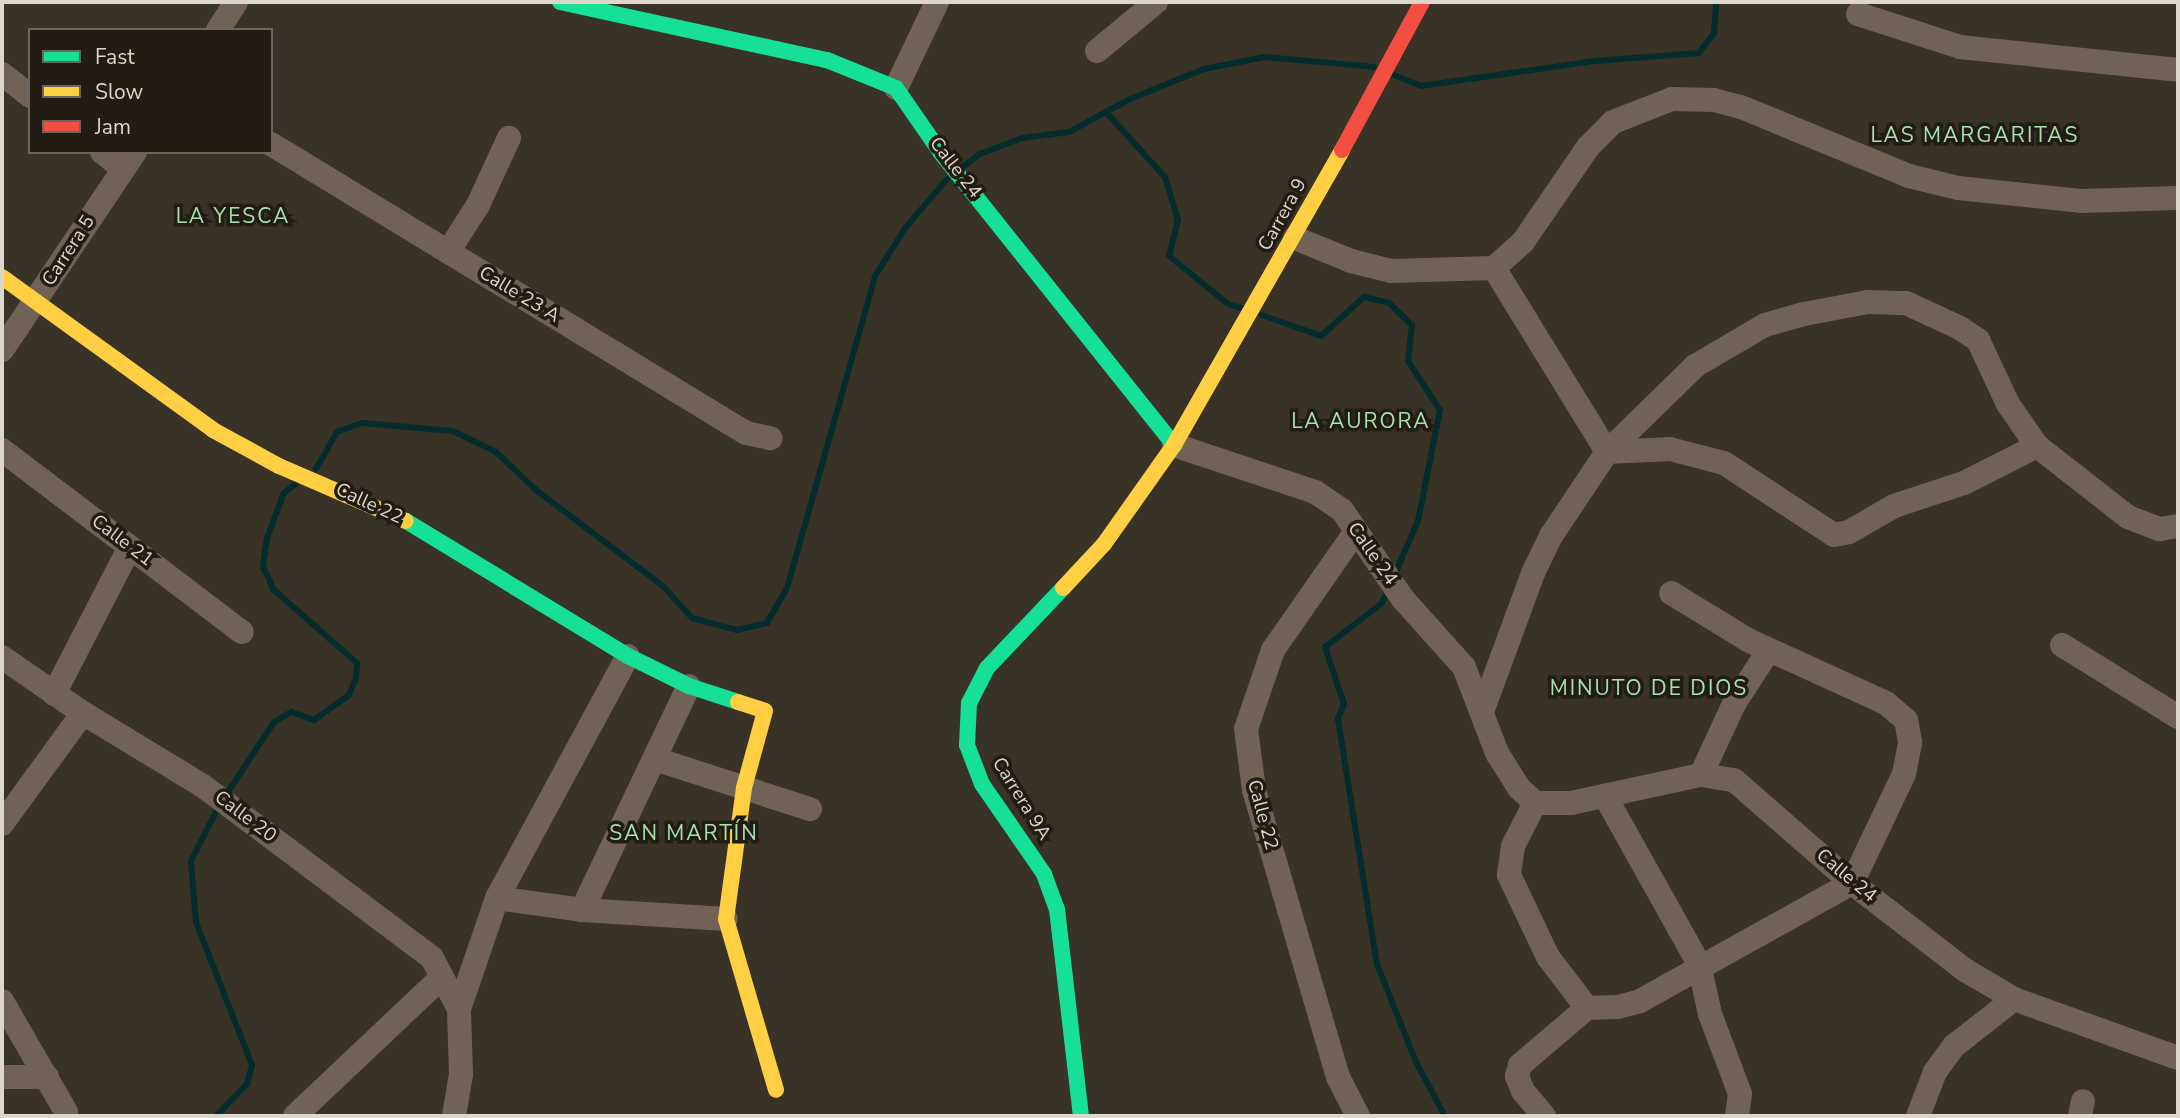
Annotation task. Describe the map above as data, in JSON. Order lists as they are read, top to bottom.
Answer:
{
  "streets": {
    "street": [
      "Calle 24",
      "Carrera 9",
      "Carrera 5",
      "Calle 23 A",
      "Calle 22",
      "Calle 21",
      "Carrera 9A",
      "Calle 20"
    ]
  },
  "crossings": [
    ["Calle 24", "Carrera 9"],
    ["Calle 24", "Calle 22"],
    ["Calle 24", "Carrera 9A"],
    ["Carrera 9", "Carrera 9A"],
    ["Carrera 5", "Calle 22"]
  ],
  "districts": [
    "LAS MARGARITAS",
    "LA YESCA",
    "LA AURORA",
    "MINUTO DE DIOS",
    "SAN MARTÍN"
  ],
  "legend": ["Fast", "Slow", "Jam"]
}
